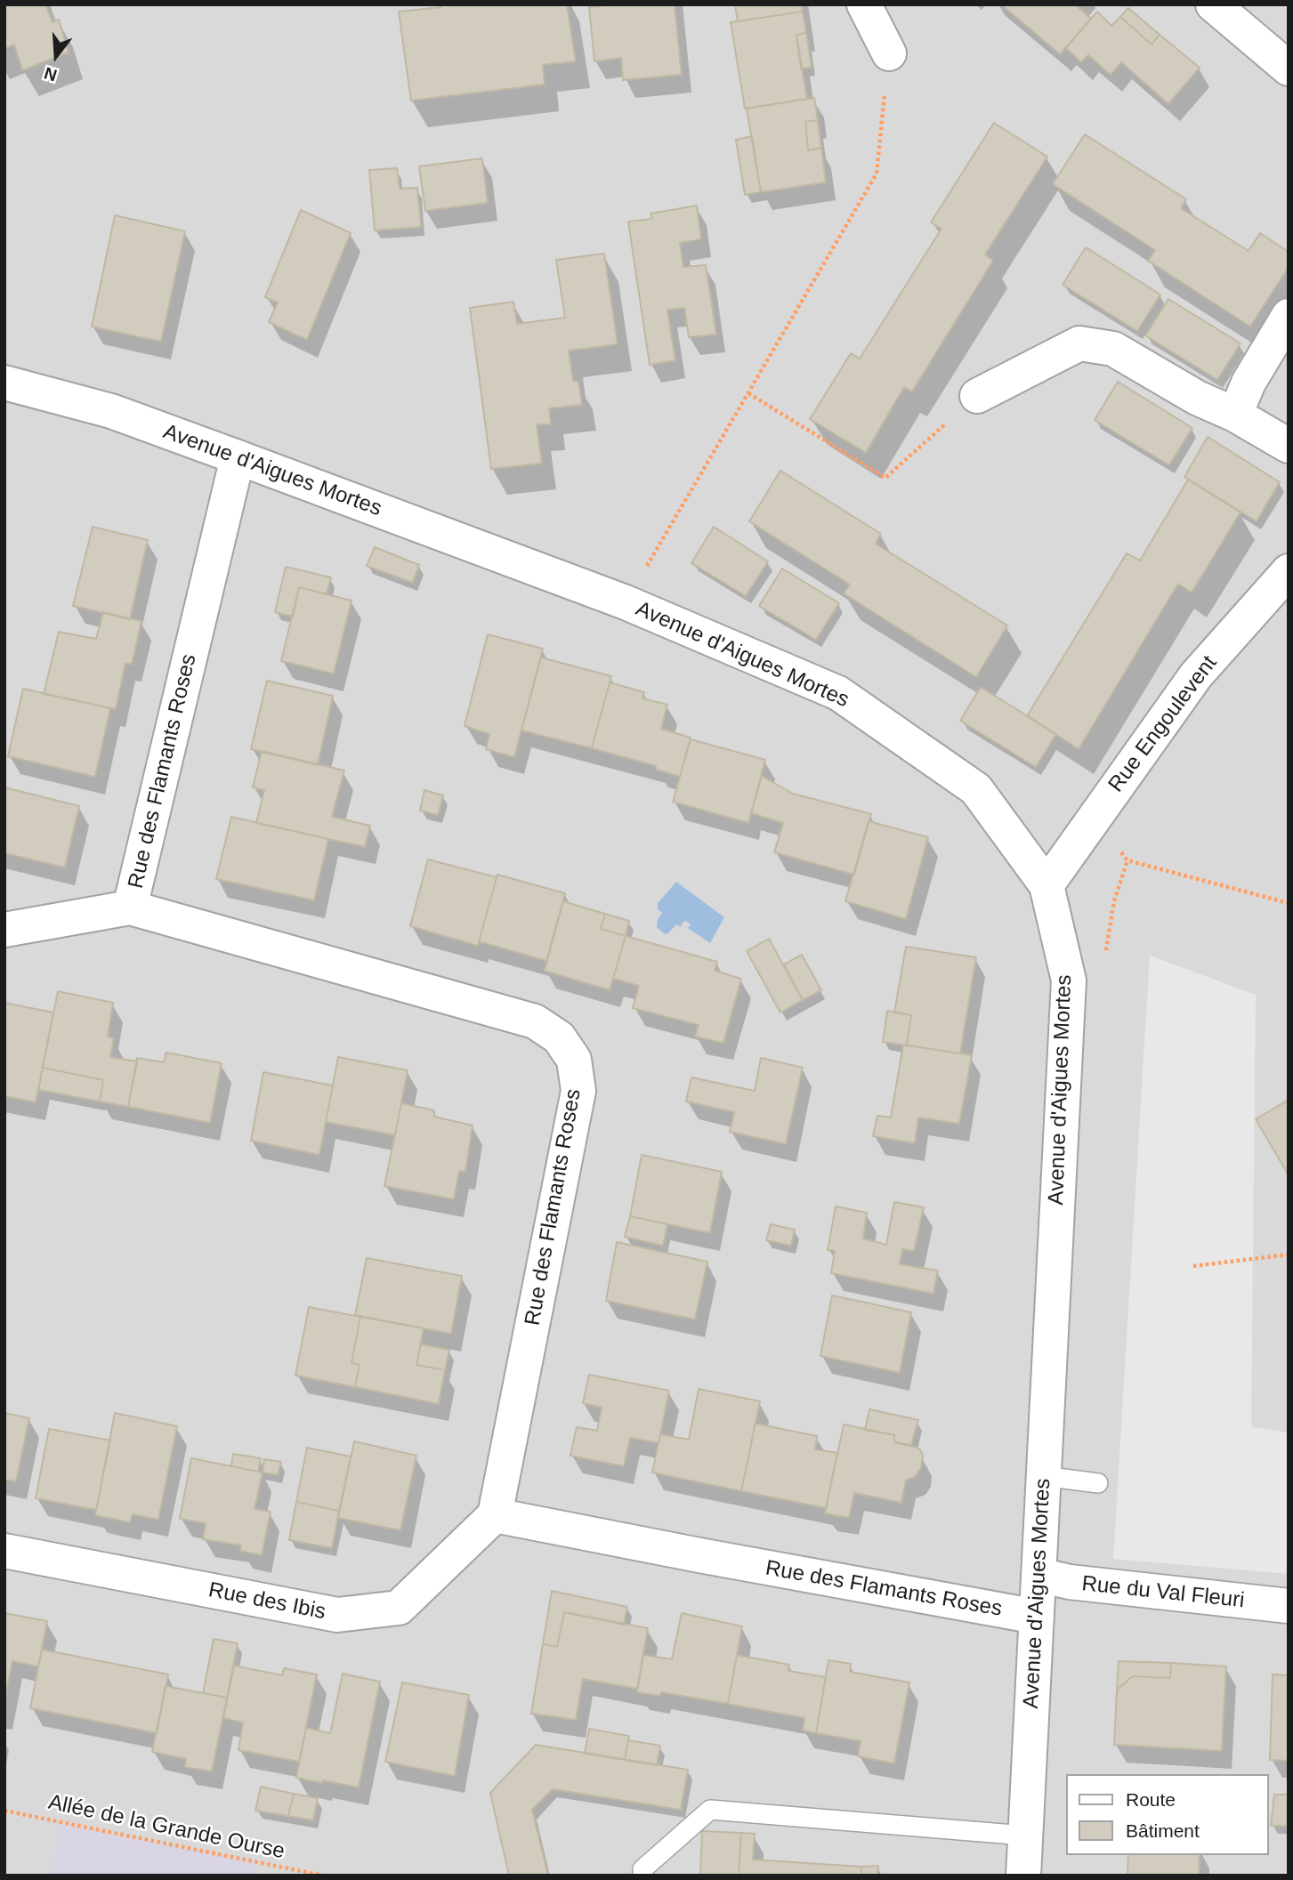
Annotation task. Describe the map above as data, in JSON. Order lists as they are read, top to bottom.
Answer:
{
  "streets": {
    "street": [
      "Avenue d'Aigues Mortes",
      "Rue Engoulevent",
      "Rue des Flamants Roses",
      "Rue du Val Fleuri",
      "Rue des Ibis"
    ],
    "path": ["Allée de la Grande Ourse"]
  },
  "crossings": [
    ["Avenue d'Aigues Mortes", "Rue Engoulevent"],
    ["Avenue d'Aigues Mortes", "Rue des Flamants Roses"],
    ["Avenue d'Aigues Mortes", "Rue du Val Fleuri"],
    ["Rue des Flamants Roses", "Rue des Ibis"]
  ],
  "legend": ["Route", "Bâtiment"],
  "north": "bottom"
}
